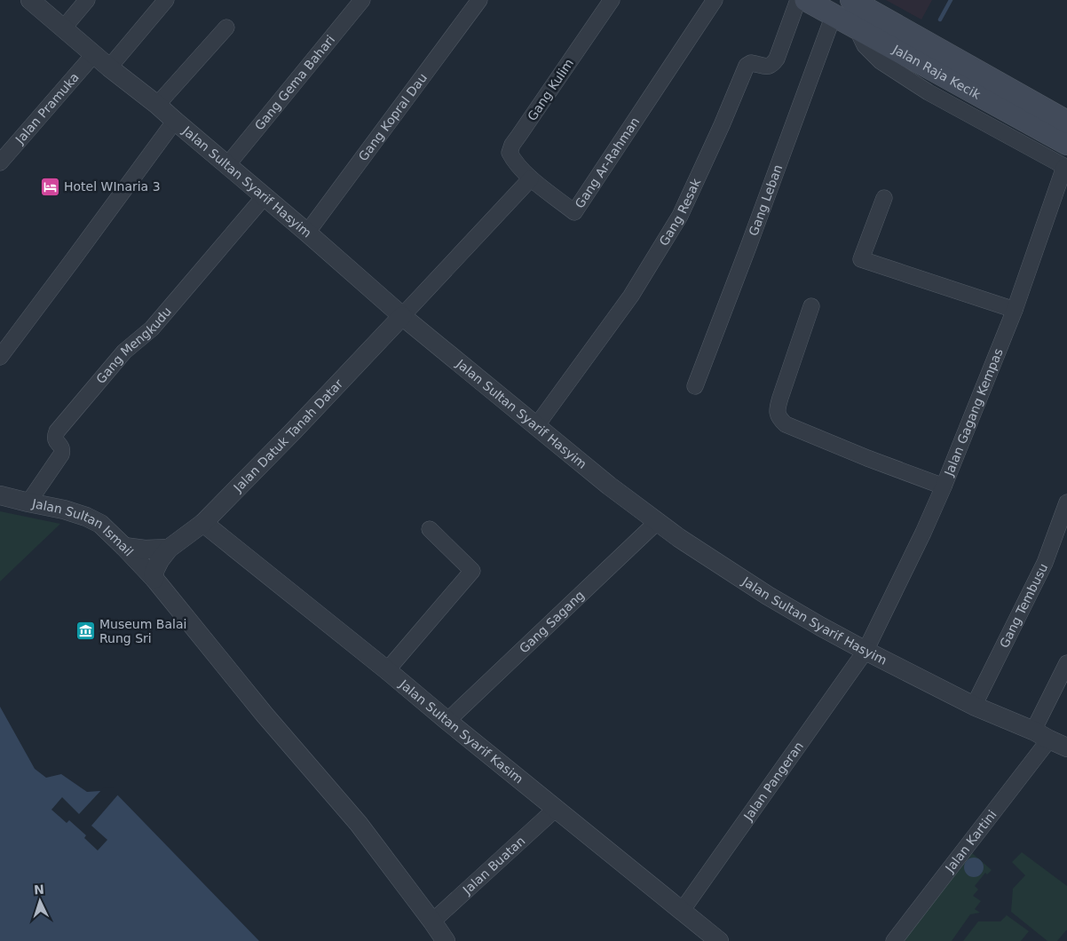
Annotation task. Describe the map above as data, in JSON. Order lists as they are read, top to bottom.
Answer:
{
  "streets": {
    "main road": ["Jalan Raja Kecik"],
    "street": [
      "Gang Gema Bahari",
      "Gang Kulim",
      "Jalan Pramuka",
      "Gang Kopral Dau",
      "Gang Ar-Rahman",
      "Jalan Sultan Syarif Hasyim",
      "Gang Leban",
      "Gang Resak",
      "Gang Mengkudu",
      "Jalan Gagang Kempas",
      "Jalan Datuk Tanah Datar",
      "Jalan Sultan Ismail",
      "Gang Tembusu",
      "Gang Sagang",
      "Jalan Sultan Syarif Kasim",
      "Jalan Pangeran",
      "Jalan Kartini",
      "Jalan Buatan"
    ]
  },
  "crossings": [
    ["Jalan Raja Kecik", "Gang Leban"],
    ["Gang Gema Bahari", "Jalan Sultan Syarif Hasyim"],
    ["Gang Kulim", "Gang Ar-Rahman"],
    ["Jalan Pramuka", "Jalan Sultan Syarif Hasyim"],
    ["Gang Kopral Dau", "Jalan Sultan Syarif Hasyim"],
    ["Jalan Sultan Syarif Hasyim", "Gang Resak"],
    ["Jalan Sultan Syarif Hasyim", "Gang Mengkudu"],
    ["Jalan Sultan Syarif Hasyim", "Jalan Gagang Kempas"],
    ["Jalan Sultan Syarif Hasyim", "Jalan Datuk Tanah Datar"],
    ["Jalan Sultan Syarif Hasyim", "Gang Tembusu"],
    ["Jalan Sultan Syarif Hasyim", "Gang Sagang"],
    ["Jalan Sultan Syarif Hasyim", "Jalan Pangeran"],
    ["Jalan Sultan Syarif Hasyim", "Jalan Kartini"],
    ["Gang Mengkudu", "Jalan Sultan Ismail"],
    ["Jalan Gagang Kempas", "Jalan Pangeran"],
    ["Jalan Datuk Tanah Datar", "Jalan Sultan Syarif Kasim"],
    ["Jalan Sultan Ismail", "Jalan Buatan"],
    ["Gang Sagang", "Jalan Sultan Syarif Kasim"],
    ["Jalan Sultan Syarif Kasim", "Jalan Pangeran"],
    ["Jalan Sultan Syarif Kasim", "Jalan Buatan"]
  ],
  "places": {
    "hotel": ["Hotel WInaria 3"],
    "museum": ["Museum Balai Rung Sri"]
  },
  "north": "top"
}
